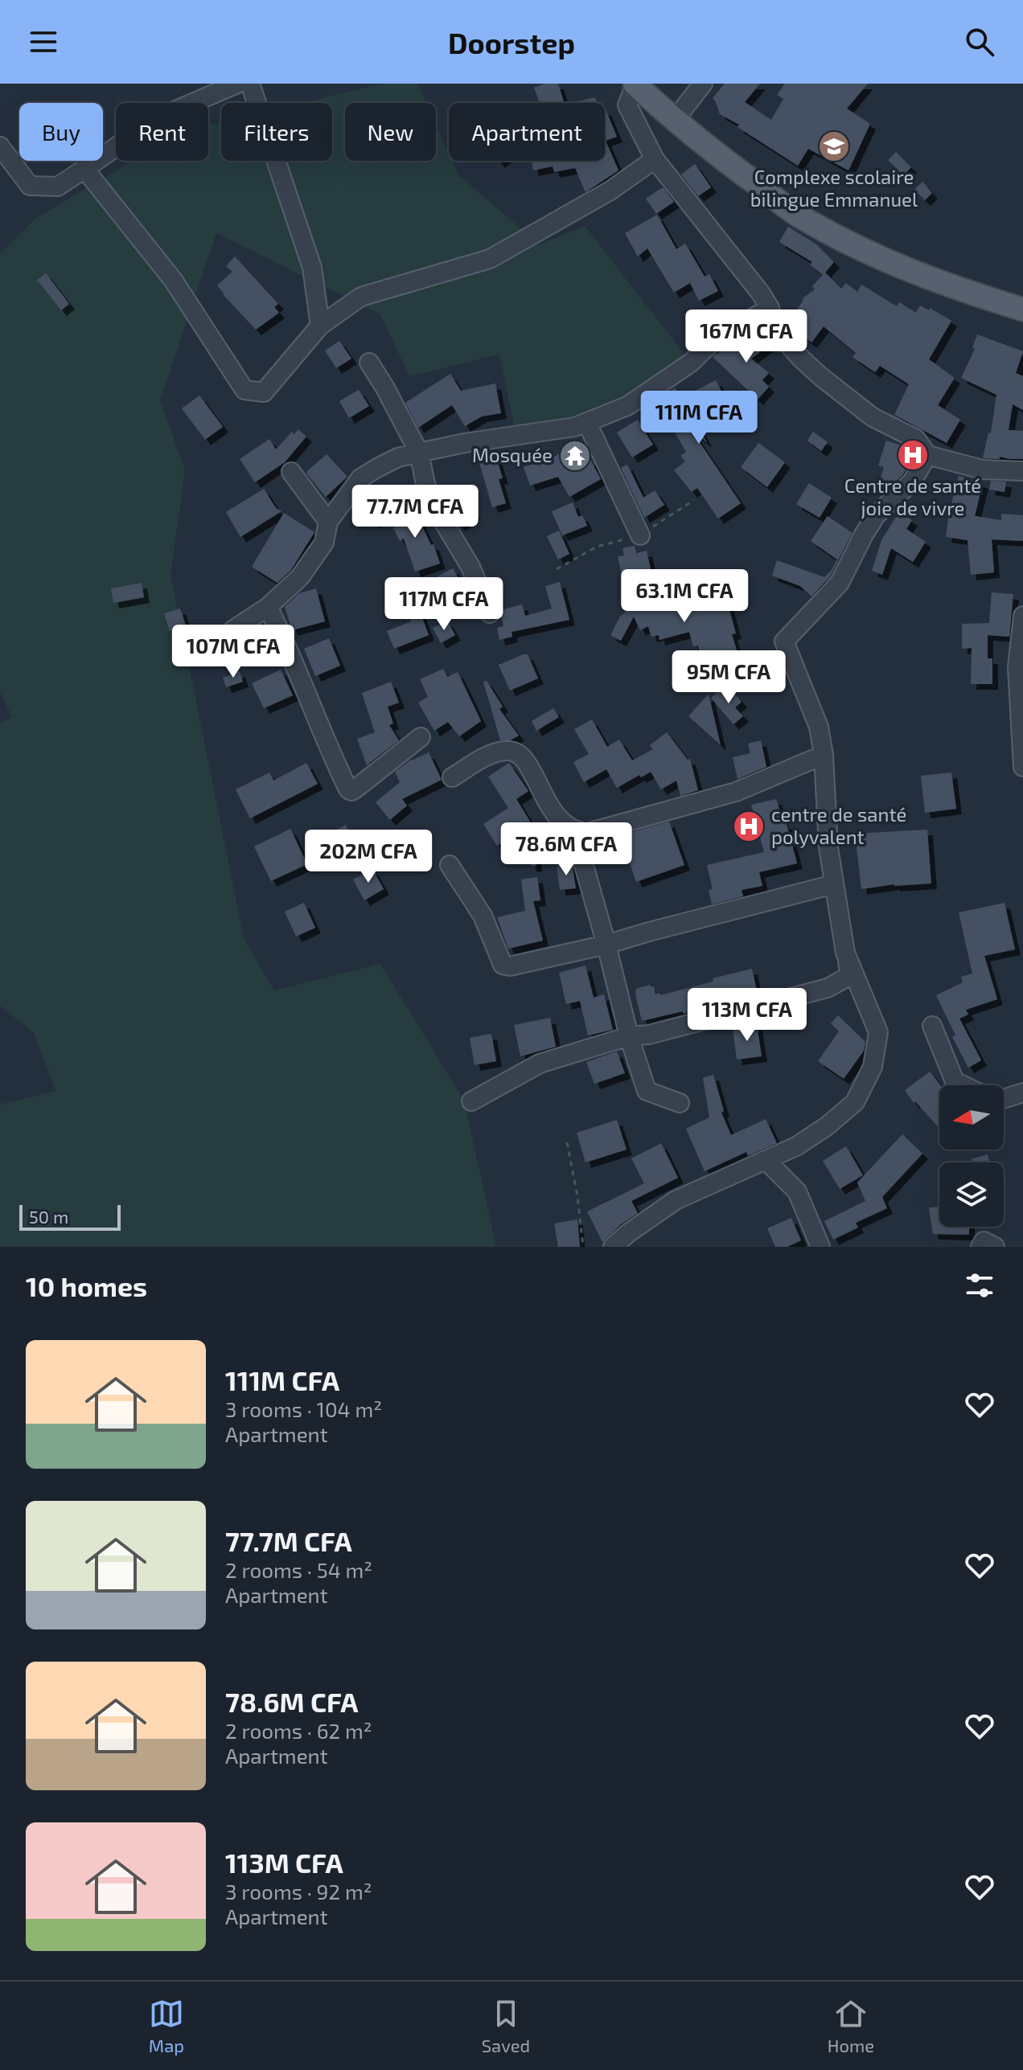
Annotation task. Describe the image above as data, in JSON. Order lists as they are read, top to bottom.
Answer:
{
  "places": {
    "school or university": ["Complexe scolaire bilingue Emmanuel"],
    "hospital": ["Centre de santé joie de vivre", "centre de santé polyvalent"],
    "temple": ["Mosquée"]
  },
  "scale_bar": "50 m",
  "north": "left",
  "page": {
    "header": "Doorstep",
    "chip": [
      "Buy",
      "Rent",
      "Filters",
      "New",
      "Apartment"
    ],
    "price": [
      "167M CFA",
      "111M CFA",
      "77.7M CFA",
      "63.1M CFA",
      "117M CFA",
      "107M CFA",
      "95M CFA",
      "78.6M CFA",
      "202M CFA",
      "113M CFA"
    ],
    "scale": "50 m",
    "heading": "10 homes",
    "list": [
      {
        "name": "111M CFA",
        "note": "3 rooms · 104 m² · Apartment"
      },
      {
        "name": "77.7M CFA",
        "note": "2 rooms · 54 m² · Apartment"
      },
      {
        "name": "78.6M CFA",
        "note": "2 rooms · 62 m² · Apartment"
      },
      {
        "name": "113M CFA",
        "note": "3 rooms · 92 m² · Apartment"
      }
    ],
    "tabs": ["Map", "Saved", "Home"]
  }
}
